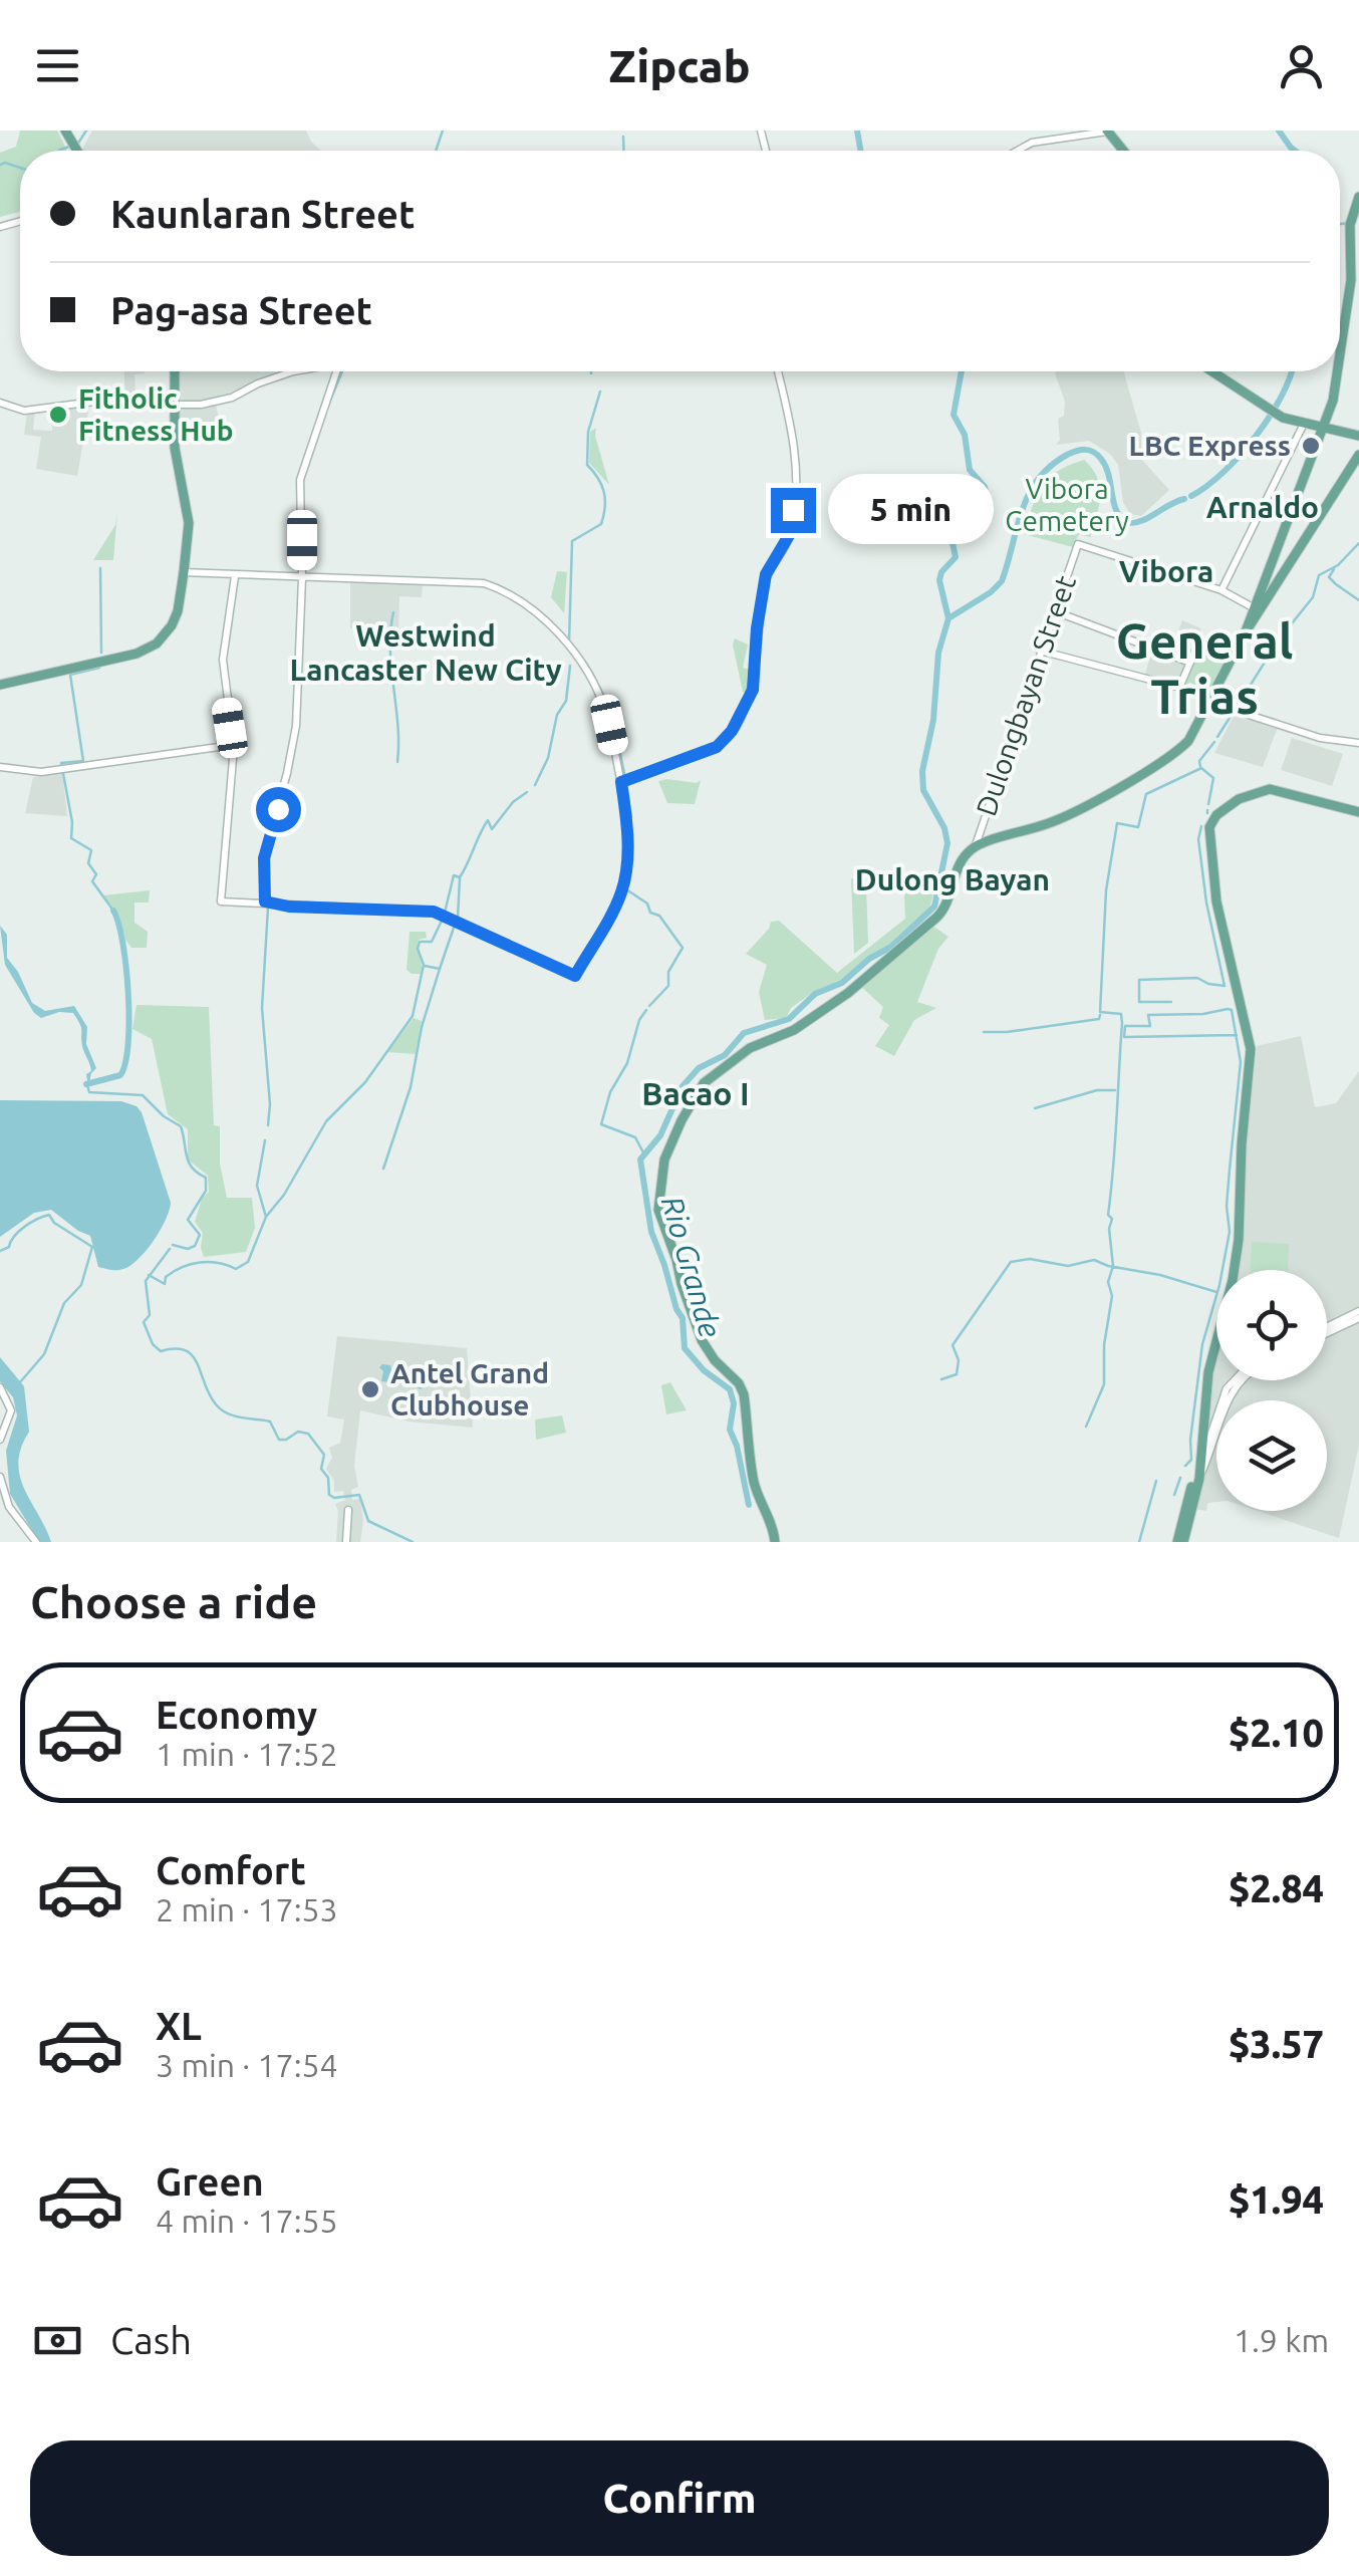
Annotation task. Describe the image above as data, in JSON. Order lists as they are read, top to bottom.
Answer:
{
  "streets": {
    "street": ["Dulongbayan Street"]
  },
  "districts": [
    "Arnaldo",
    "Vibora",
    "Westwind Lancaster New City",
    "General Trias",
    "Dulong Bayan",
    "Bacao I"
  ],
  "water": ["Rio Grande"],
  "parks": ["Vibora Cemetery"],
  "places": ["Fitholic Fitness Hub", "LBC Express", "Antel Grand Clubhouse"],
  "page": {
    "header": "Zipcab",
    "banner": ["Kaunlaran Street", "Pag-asa Street"],
    "bubble": "5 min",
    "heading": "Choose a ride",
    "list": [
      {
        "name": "Economy",
        "note": "1 min · 17:52",
        "value": "$2.10"
      },
      {
        "name": "Comfort",
        "note": "2 min · 17:53",
        "value": "$2.84"
      },
      {
        "name": "XL",
        "note": "3 min · 17:54",
        "value": "$3.57"
      },
      {
        "name": "Green",
        "note": "4 min · 17:55",
        "value": "$1.94"
      }
    ],
    "pay": ["Cash", "1.9 km"],
    "buttons": "Confirm"
  }
}
